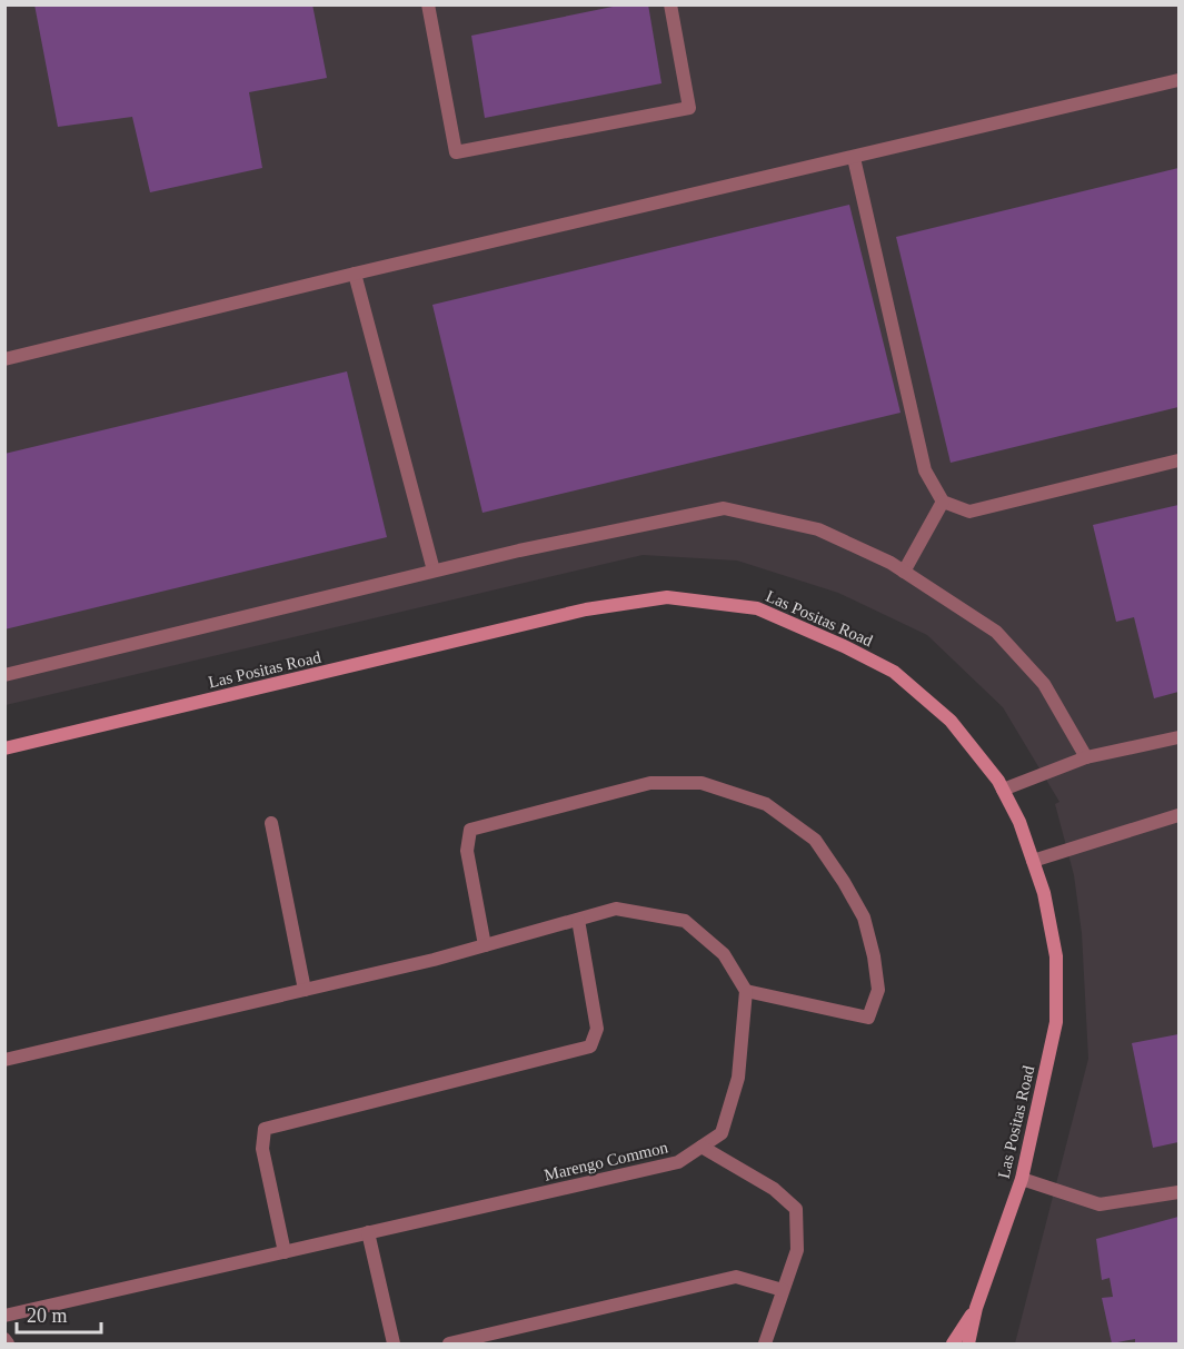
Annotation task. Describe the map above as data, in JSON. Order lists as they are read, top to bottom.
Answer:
{
  "streets": {
    "main road": ["Las Positas Road"],
    "street": ["Marengo Common"]
  },
  "scale_bar": "20 m"
}
